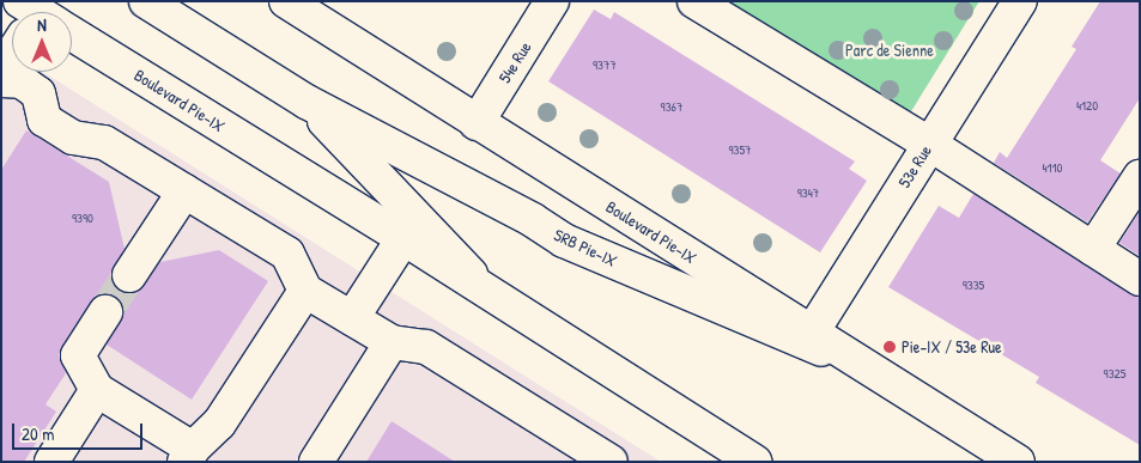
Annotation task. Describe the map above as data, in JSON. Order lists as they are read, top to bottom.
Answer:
{
  "streets": {
    "main road": [
      "54e Rue",
      "Boulevard Pie-IX",
      "53e Rue",
      "SRB Pie-IX"
    ]
  },
  "crossings": [
    ["54e Rue", "Boulevard Pie-IX"],
    ["Boulevard Pie-IX", "53e Rue"],
    ["Boulevard Pie-IX", "SRB Pie-IX"]
  ],
  "parks": ["Parc de Sienne"],
  "places": ["Pie-IX / 53e Rue"],
  "house_numbers": [
    "9377",
    "4120",
    "9367",
    "9357",
    "4110",
    "9347",
    "9390",
    "9335",
    "9325"
  ],
  "scale_bar": "20 m",
  "north": "top"
}
